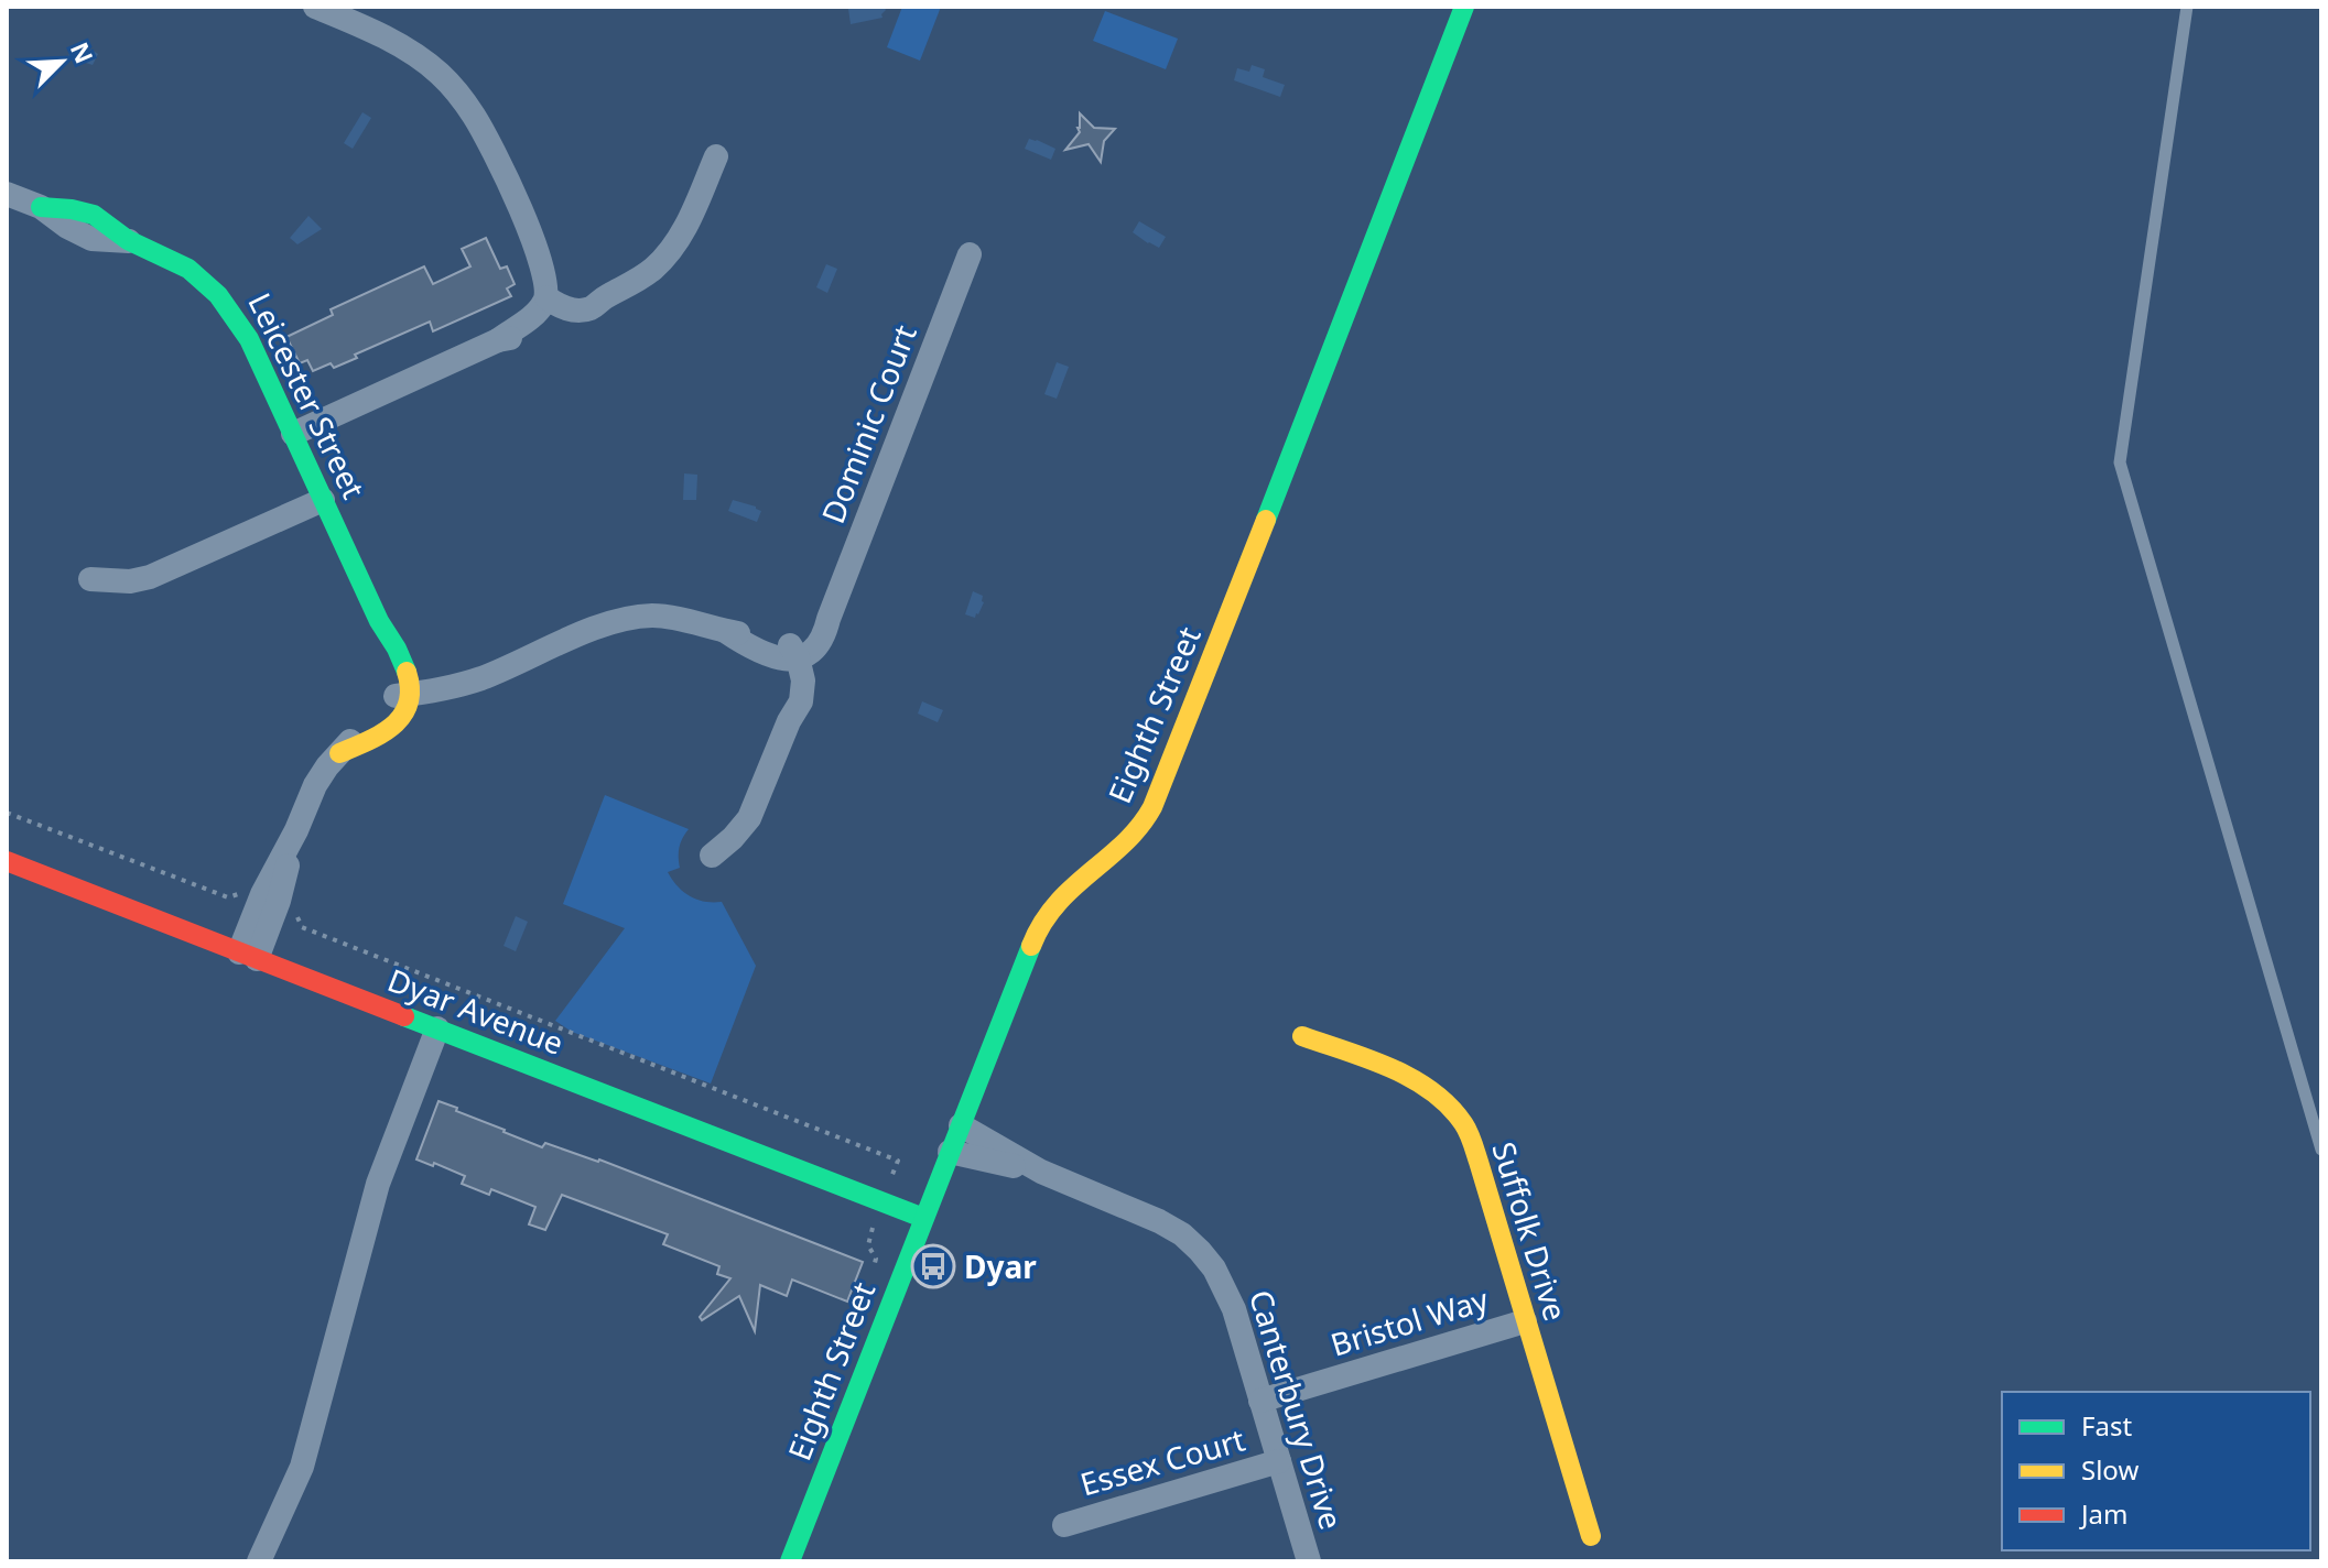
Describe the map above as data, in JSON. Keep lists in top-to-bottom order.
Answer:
{
  "streets": {
    "street": [
      "Leicester Street",
      "Dominic Court",
      "Eighth Street",
      "Dyar Avenue",
      "Suffolk Drive",
      "Bristol Way",
      "Canterbury Drive",
      "Essex Court"
    ]
  },
  "crossings": [
    ["Eighth Street", "Dyar Avenue"],
    ["Eighth Street", "Canterbury Drive"],
    ["Suffolk Drive", "Bristol Way"],
    ["Bristol Way", "Canterbury Drive"],
    ["Canterbury Drive", "Essex Court"]
  ],
  "places": {
    "bus stop": ["Dyar"]
  },
  "legend": ["Fast", "Slow", "Jam"],
  "north": "top right"
}
